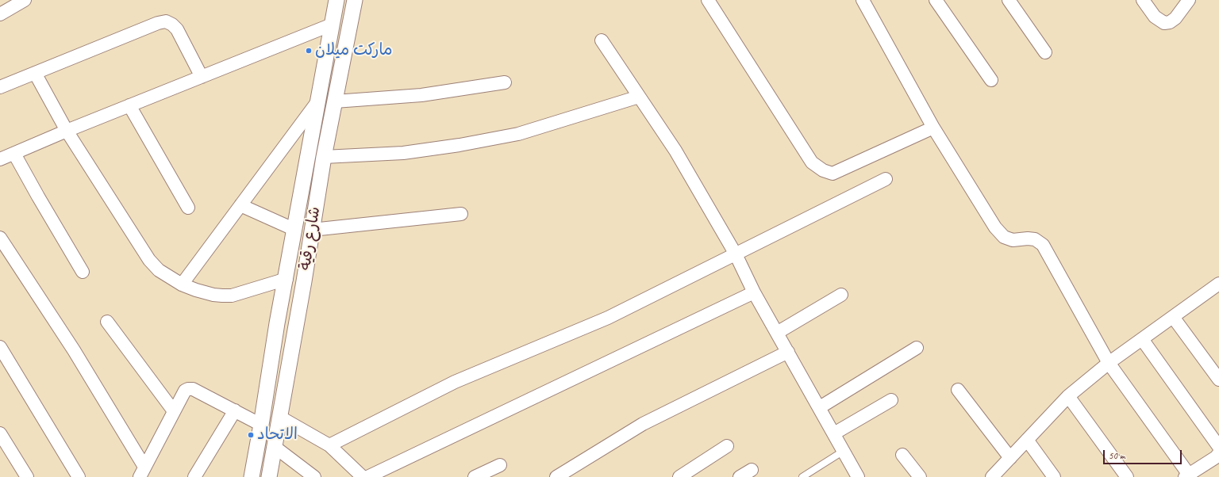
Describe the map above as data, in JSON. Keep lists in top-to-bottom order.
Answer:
{
  "streets": {
    "street": ["شارع رقية"]
  },
  "places": ["ماركت ميلان", "الاتحاد"],
  "scale_bar": "50 m"
}
